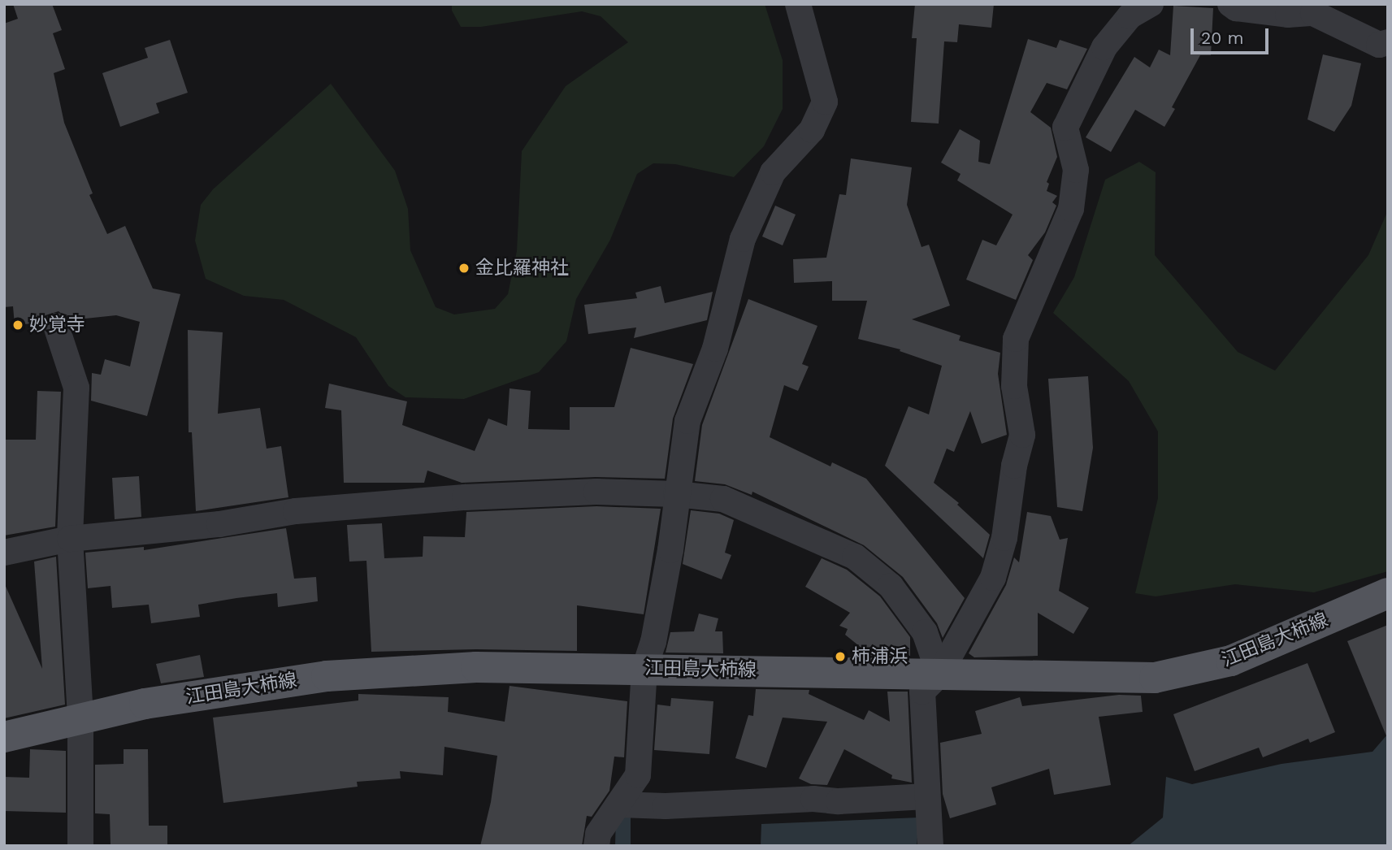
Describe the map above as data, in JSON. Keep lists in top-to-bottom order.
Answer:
{
  "streets": {
    "main road": ["江田島大柿線"]
  },
  "places": ["金比羅神社", "妙覚寺", "柿浦浜"],
  "scale_bar": "20 m"
}
